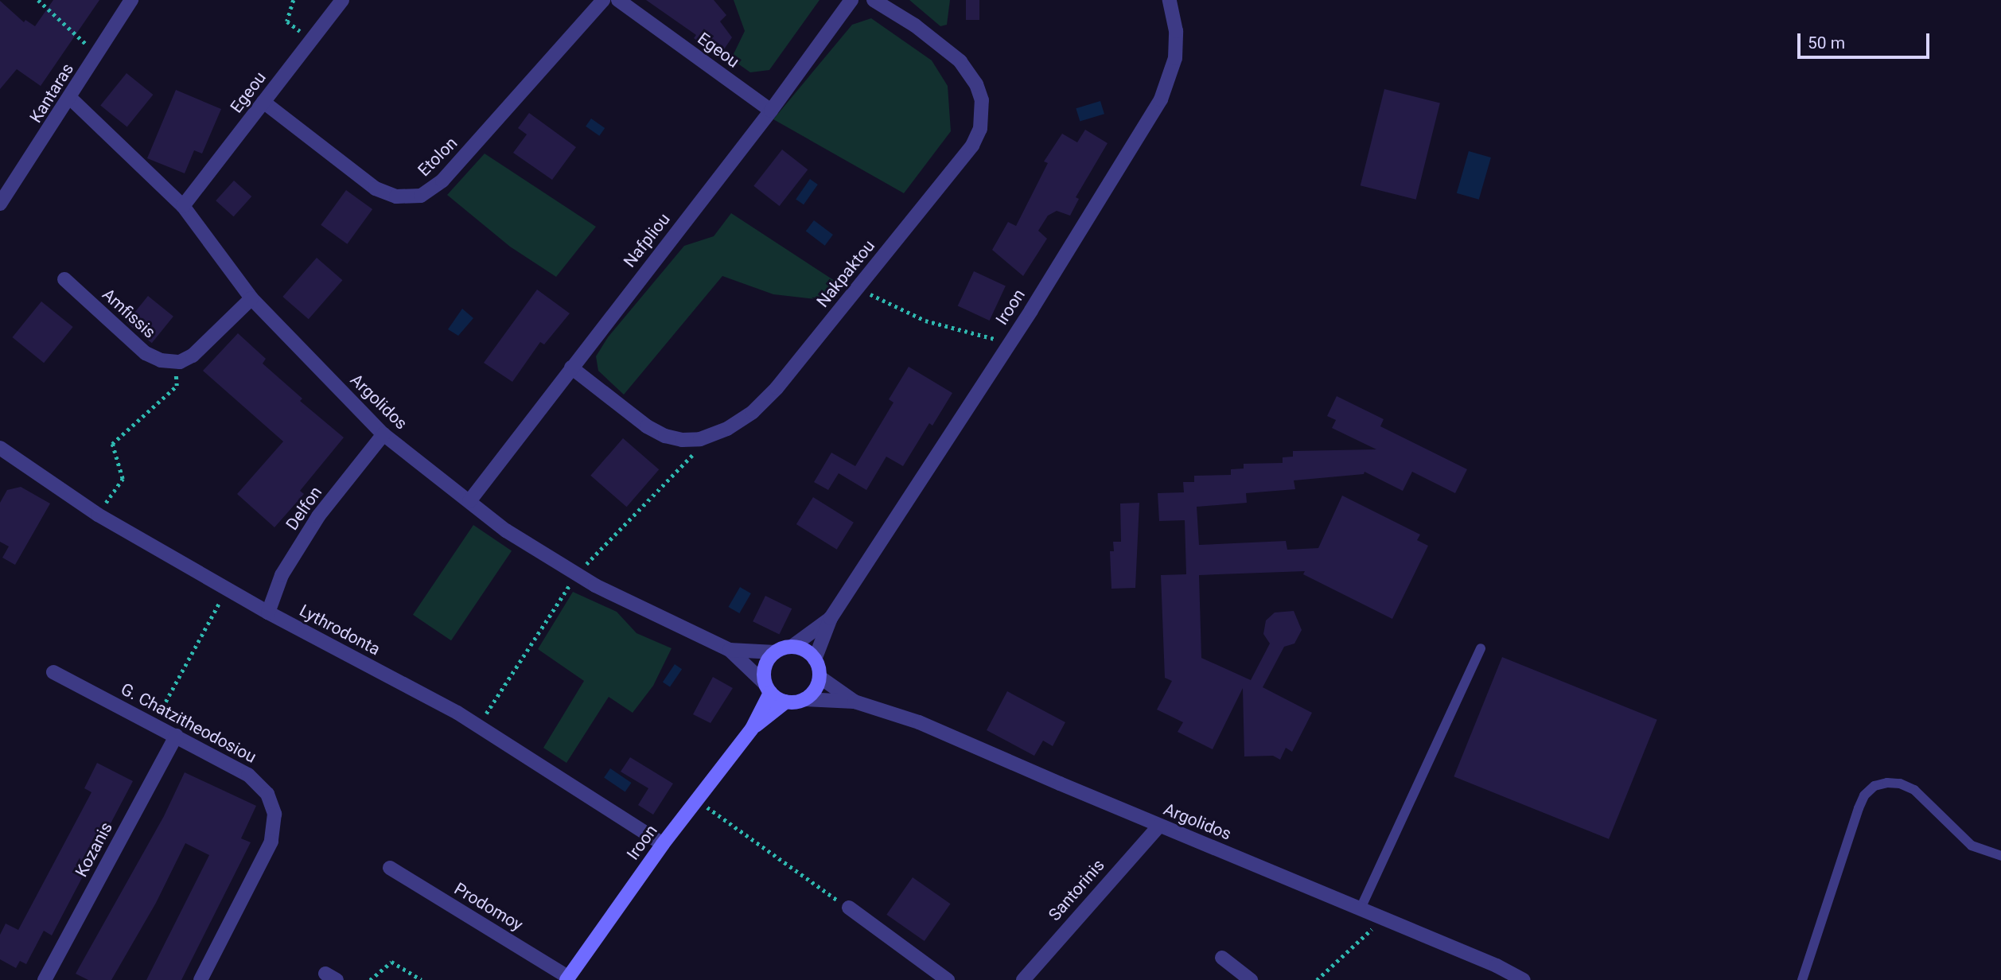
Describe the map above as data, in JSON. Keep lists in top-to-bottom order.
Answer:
{
  "streets": {
    "street": [
      "Egeou",
      "Kantaras",
      "Etolon",
      "Nafpliou",
      "Nakpaktou",
      "Iroon",
      "Amfissis",
      "Argolidos",
      "Delfon",
      "Lythrodonta",
      "G. Chatzitheodosiou",
      "Kozanis",
      "Santorinis",
      "Prodomoy"
    ]
  },
  "crossings": [
    ["Egeou", "Etolon"],
    ["Egeou", "Nafpliou"],
    ["Egeou", "Argolidos"],
    ["Kantaras", "Argolidos"],
    ["Nafpliou", "Nakpaktou"],
    ["Nafpliou", "Argolidos"],
    ["Iroon", "Argolidos"],
    ["Iroon", "Lythrodonta"],
    ["Iroon", "Prodomoy"],
    ["Argolidos", "Delfon"],
    ["Argolidos", "Santorinis"],
    ["Delfon", "Lythrodonta"],
    ["G. Chatzitheodosiou", "Kozanis"]
  ],
  "scale_bar": "50 m"
}
